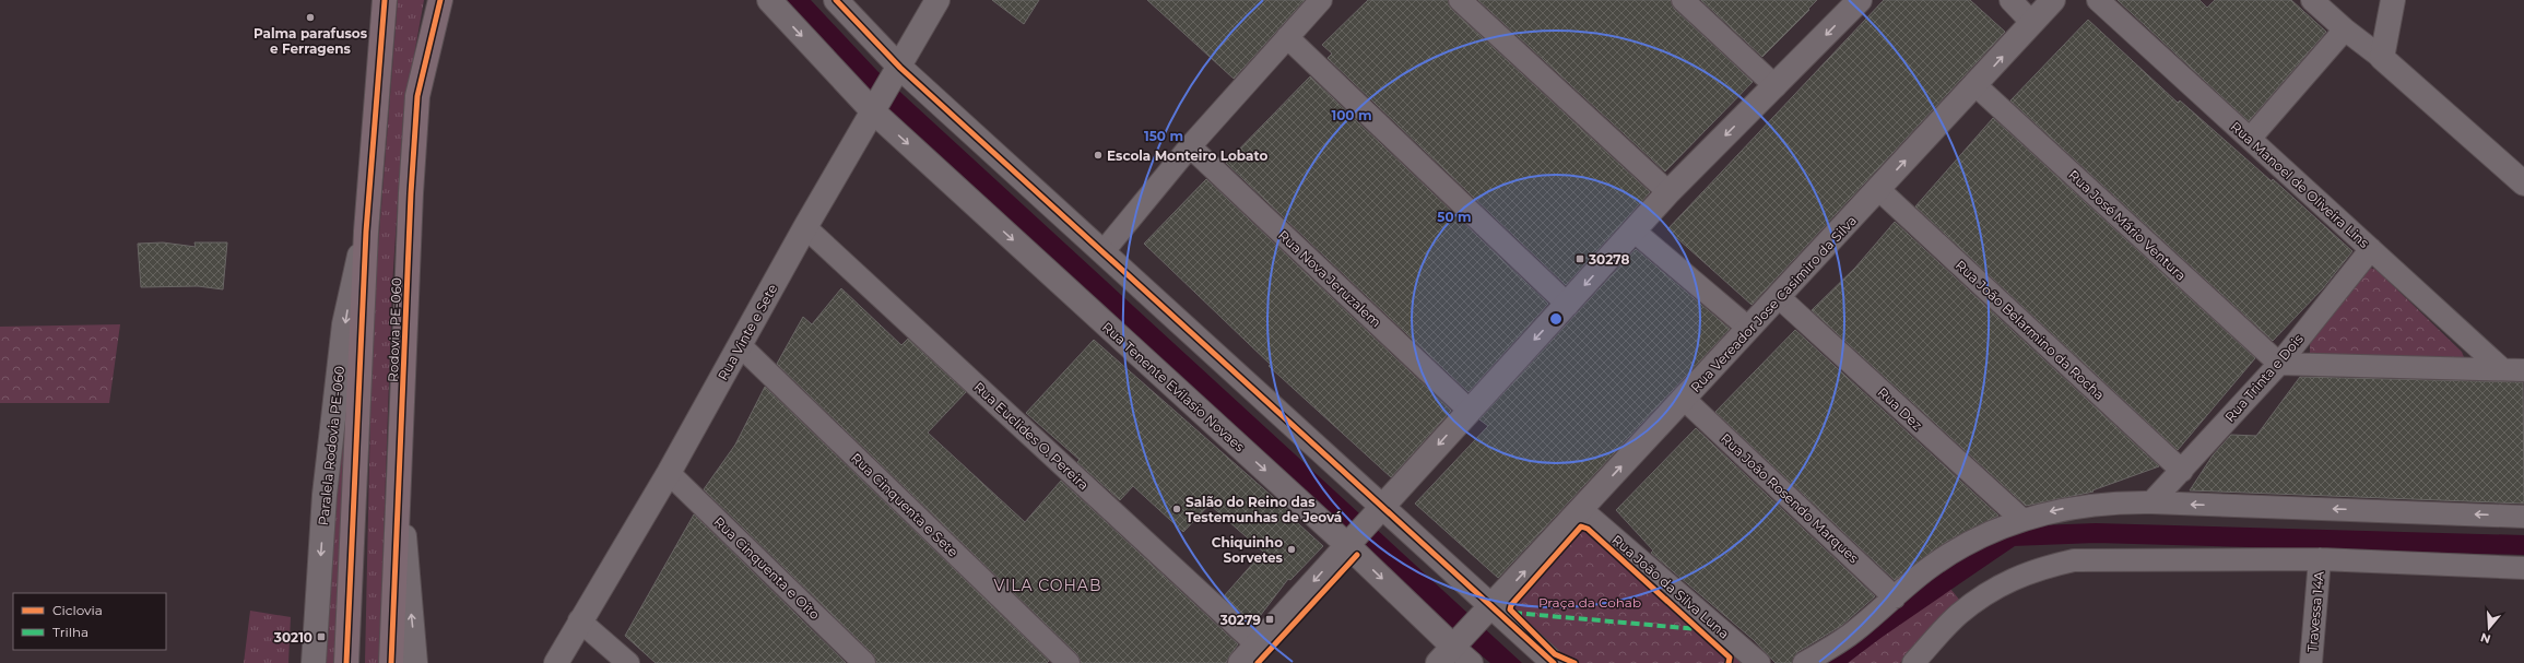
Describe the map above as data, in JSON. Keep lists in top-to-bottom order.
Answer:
{
  "streets": {
    "highway": ["Rodovia PE-060"],
    "street": [
      "Rua Manoel de Oliveira Lins",
      "Rua José Mário Ventura",
      "Rua Nova Jeruzalem",
      "Rua Vereador Jose Casimiro da Silva",
      "Rua João Belarmino da Rocha",
      "Rua Vinte e Sete",
      "Rua Trinta e Dois",
      "Rua Tenente Evilasio Novaes",
      "Rua Dez",
      "Rua Euclides O. Pereira",
      "Paralela Rodovia PE-060",
      "Rua João Rosendo Marques",
      "Rua Cinquenta e Sete",
      "Rua Cinquenta e Oito",
      "Rua João da Silva Luna",
      "Travessa 14A"
    ]
  },
  "crossings": [
    ["Rua Manoel de Oliveira Lins", "Rua Trinta e Dois"],
    ["Rua José Mário Ventura", "Rua Vereador Jose Casimiro da Silva"],
    ["Rua José Mário Ventura", "Rua Trinta e Dois"],
    ["Rua Vereador Jose Casimiro da Silva", "Rua João Belarmino da Rocha"],
    ["Rua Vereador Jose Casimiro da Silva", "Rua Tenente Evilasio Novaes"],
    ["Rua Vereador Jose Casimiro da Silva", "Rua Dez"],
    ["Rua Vereador Jose Casimiro da Silva", "Rua João Rosendo Marques"],
    ["Rua Vereador Jose Casimiro da Silva", "Rua João da Silva Luna"],
    ["Rua João Belarmino da Rocha", "Rua Trinta e Dois"],
    ["Rua Vinte e Sete", "Rua Tenente Evilasio Novaes"],
    ["Rua Vinte e Sete", "Rua Euclides O. Pereira"],
    ["Rua Vinte e Sete", "Rua Cinquenta e Sete"],
    ["Rua Vinte e Sete", "Rua Cinquenta e Oito"]
  ],
  "districts": ["VILA COHAB"],
  "parks": ["Praça da Cohab"],
  "places": {
    "other": [
      "Palma parafusos e Ferragens",
      "Escola Monteiro Lobato",
      "Salão do Reino das Testemunhas de Jeová",
      "Chiquinho Sorvetes"
    ],
    "transit": ["30278", "30279", "30210"]
  },
  "legend": ["Ciclovia", "Trilha"],
  "north": "bottom",
  "rings": ["100 m", "150 m", "50 m"]
}
